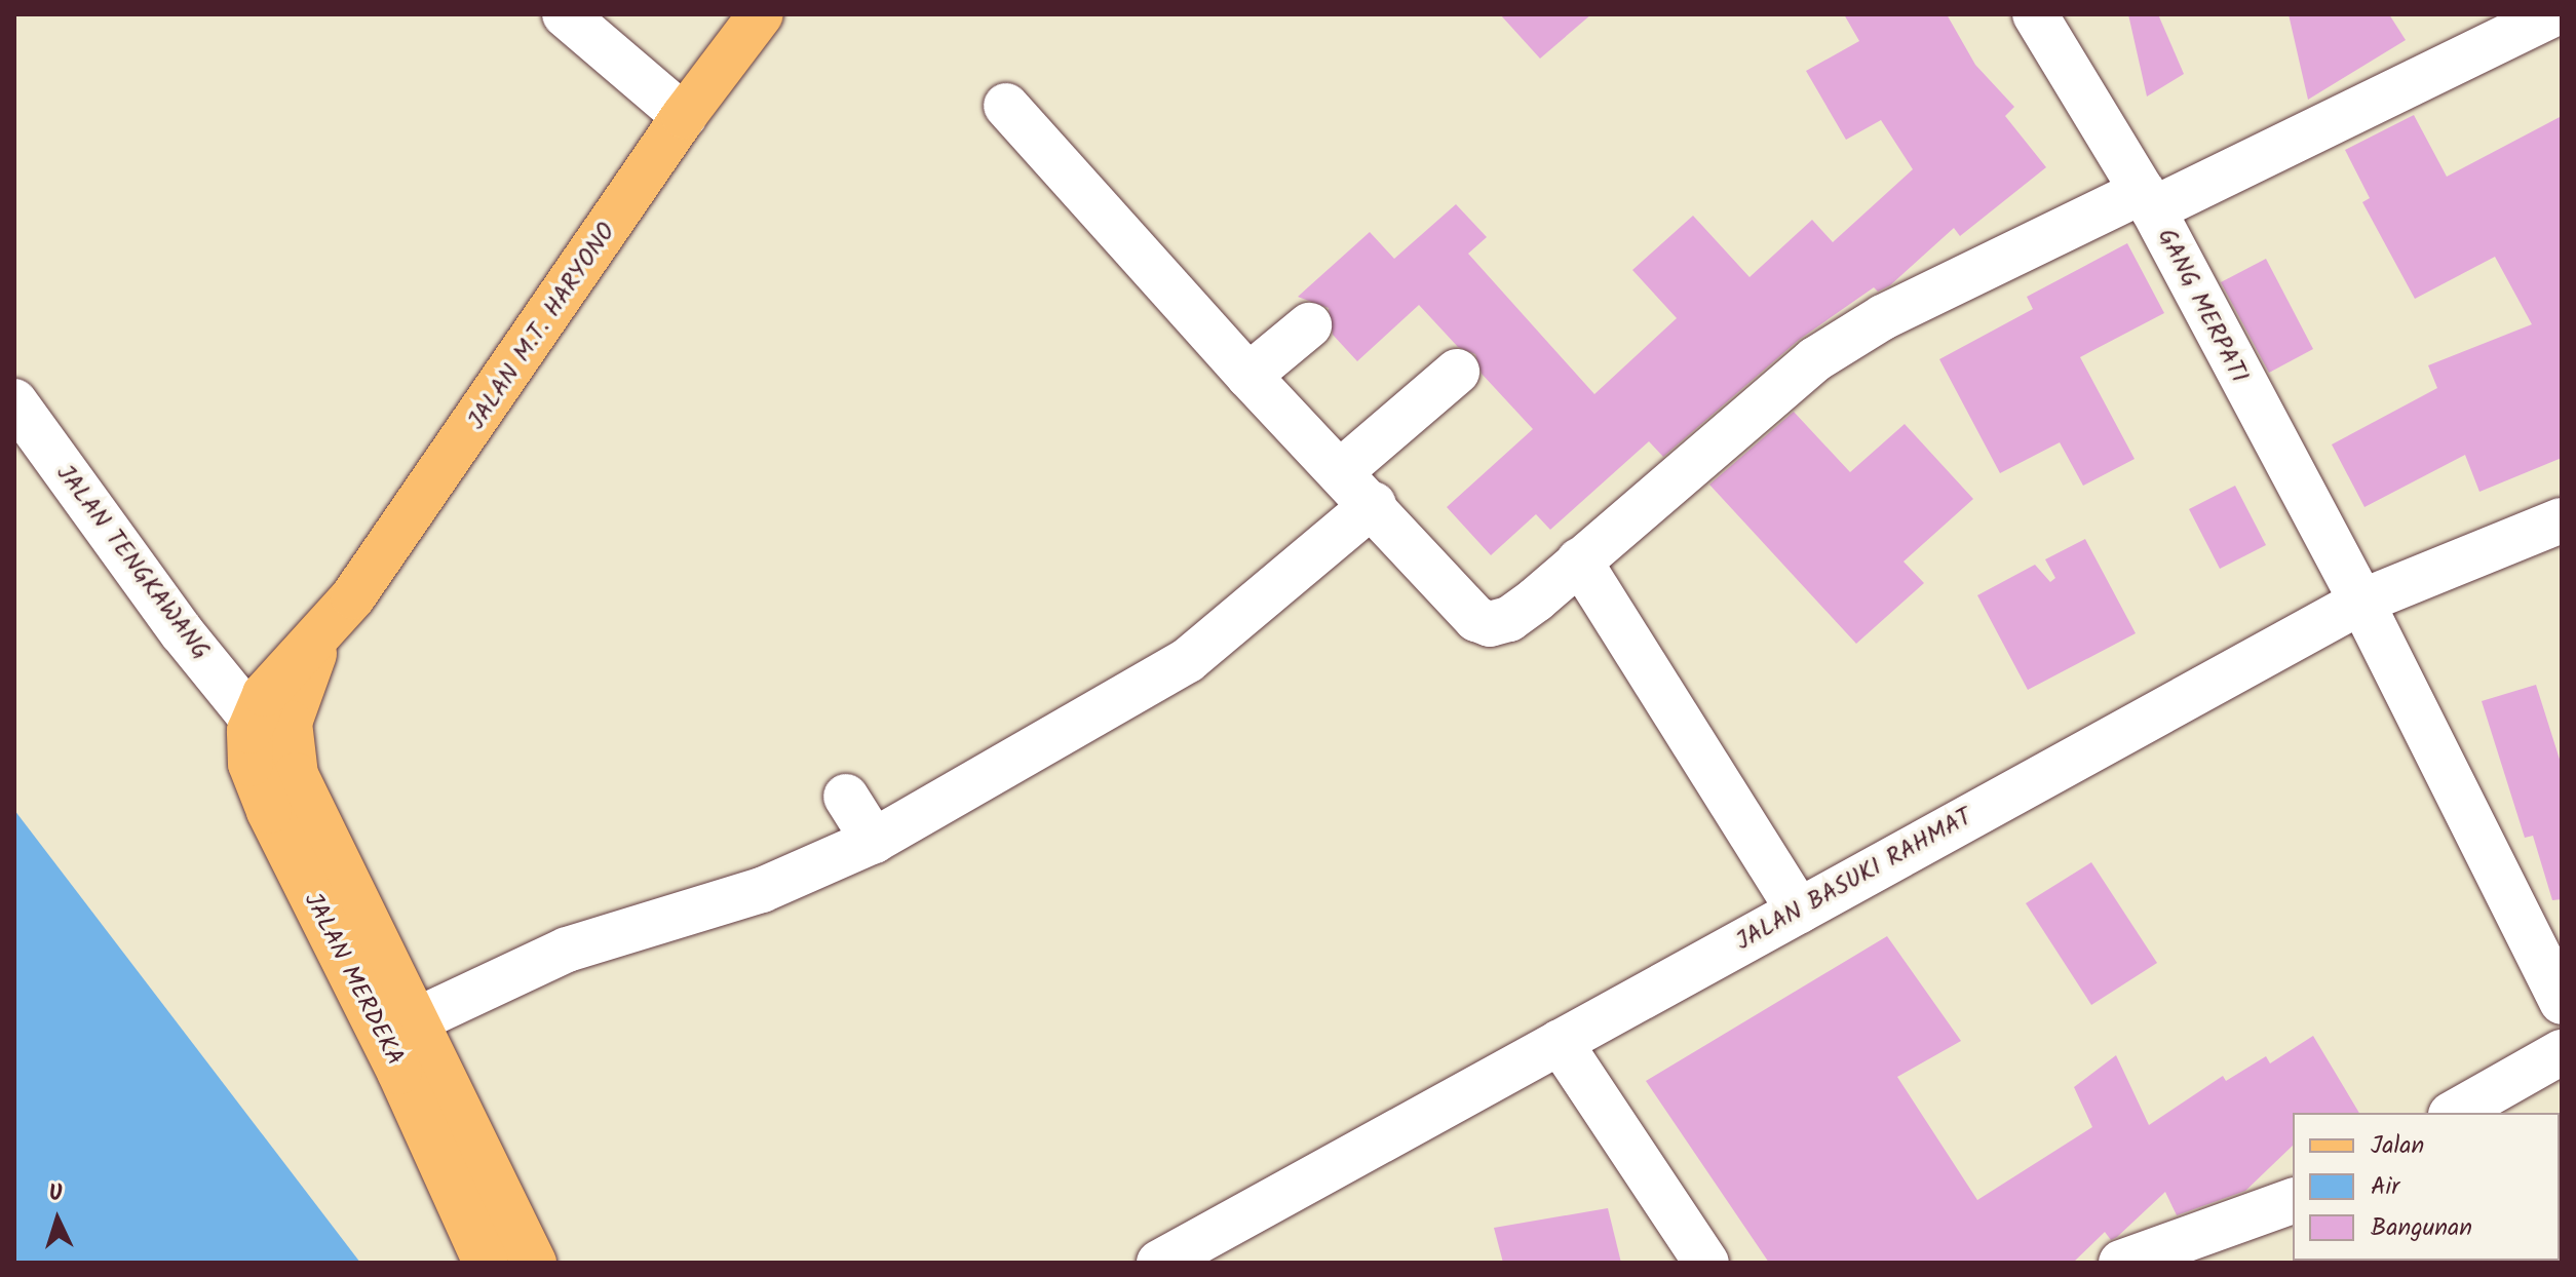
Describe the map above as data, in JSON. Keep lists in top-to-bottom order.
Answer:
{
  "streets": {
    "main road": ["JALAN M.T. HARYONO", "JALAN MERDEKA"],
    "street": ["GANG MERPATI", "JALAN TENGKAWANG", "JALAN BASUKI RAHMAT"]
  },
  "crossings": [
    ["GANG MERPATI", "JALAN BASUKI RAHMAT"],
    ["JALAN M.T. HARYONO", "JALAN TENGKAWANG"],
    ["JALAN M.T. HARYONO", "JALAN MERDEKA"],
    ["JALAN TENGKAWANG", "JALAN MERDEKA"]
  ],
  "legend": ["Jalan", "Air", "Bangunan"],
  "north": "top"
}
